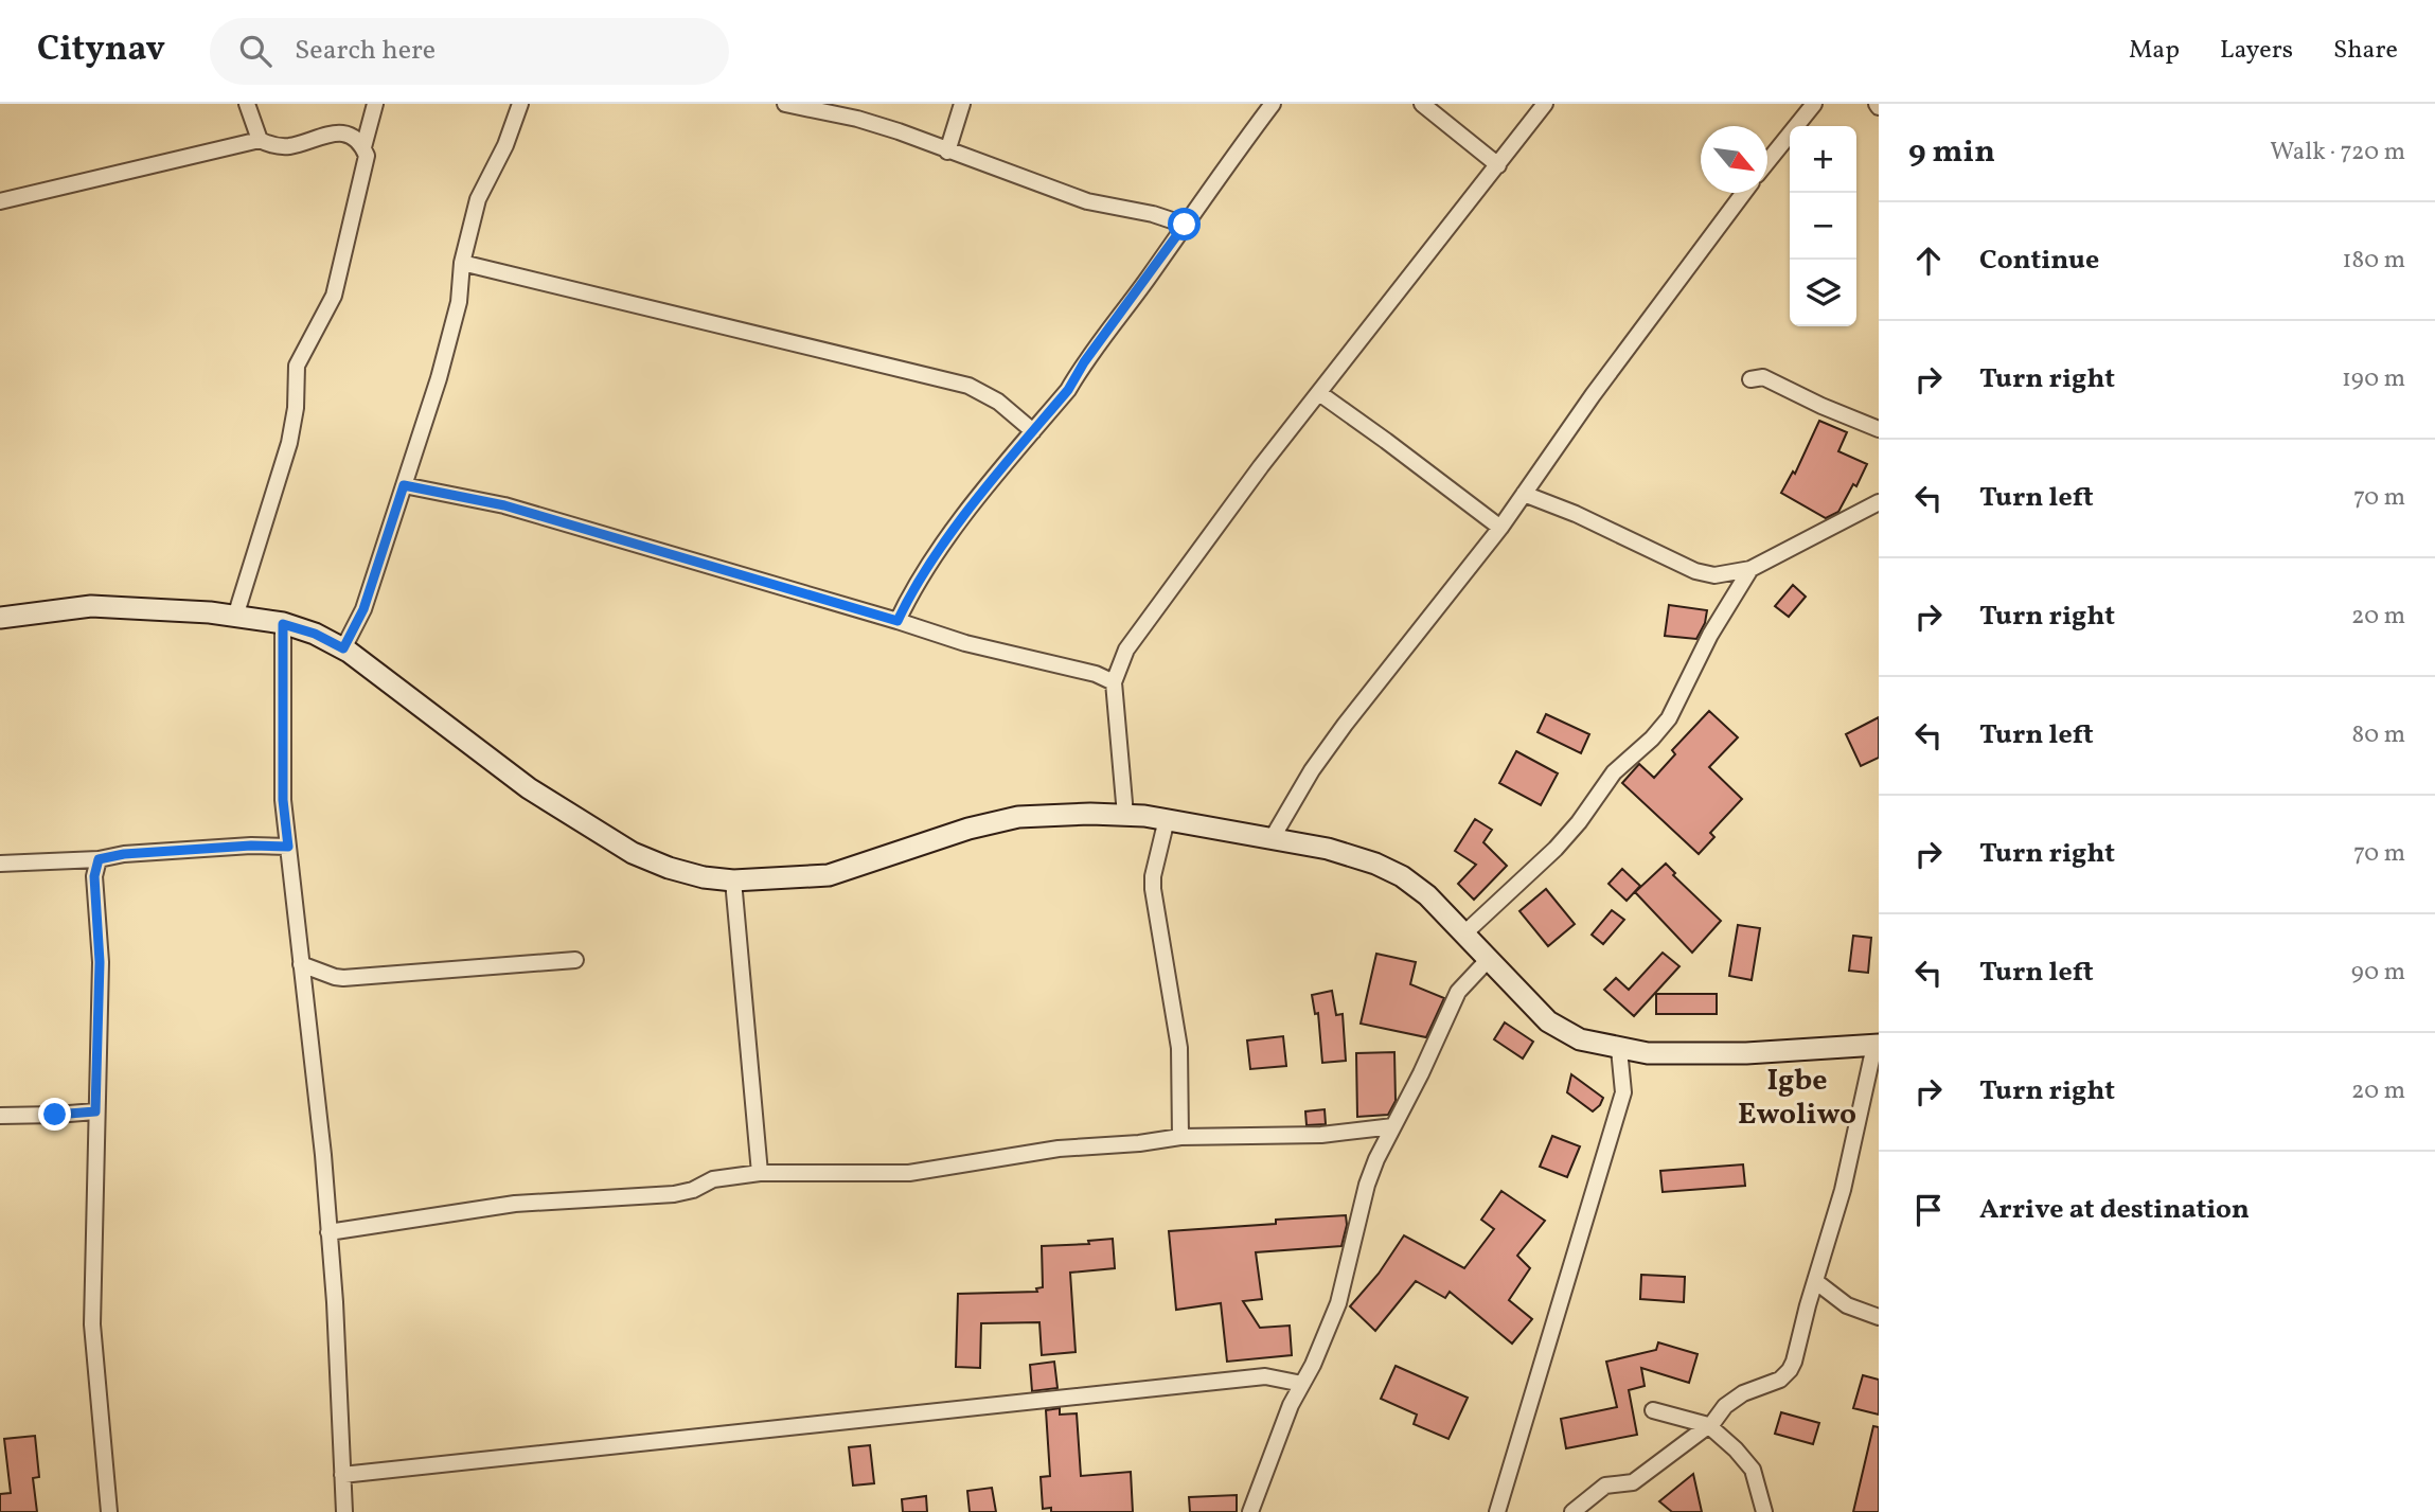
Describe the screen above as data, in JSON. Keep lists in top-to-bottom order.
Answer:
{
  "districts": ["Igbe Ewoliwo"],
  "north": "bottom right",
  "page": {
    "header": "Citynav",
    "search": "Search here",
    "nav": ["Map", "Layers", "Share"],
    "heading": ["9 min", "Walk · 720 m"],
    "map_buttons": ["+", "−"],
    "list": [
      ["Continue", "180 m"],
      ["Turn right", "190 m"],
      ["Turn left", "70 m"],
      ["Turn right", "20 m"],
      ["Turn left", "80 m"],
      ["Turn right", "70 m"],
      ["Turn left", "90 m"],
      ["Turn right", "20 m"],
      "Arrive at destination"
    ]
  }
}
